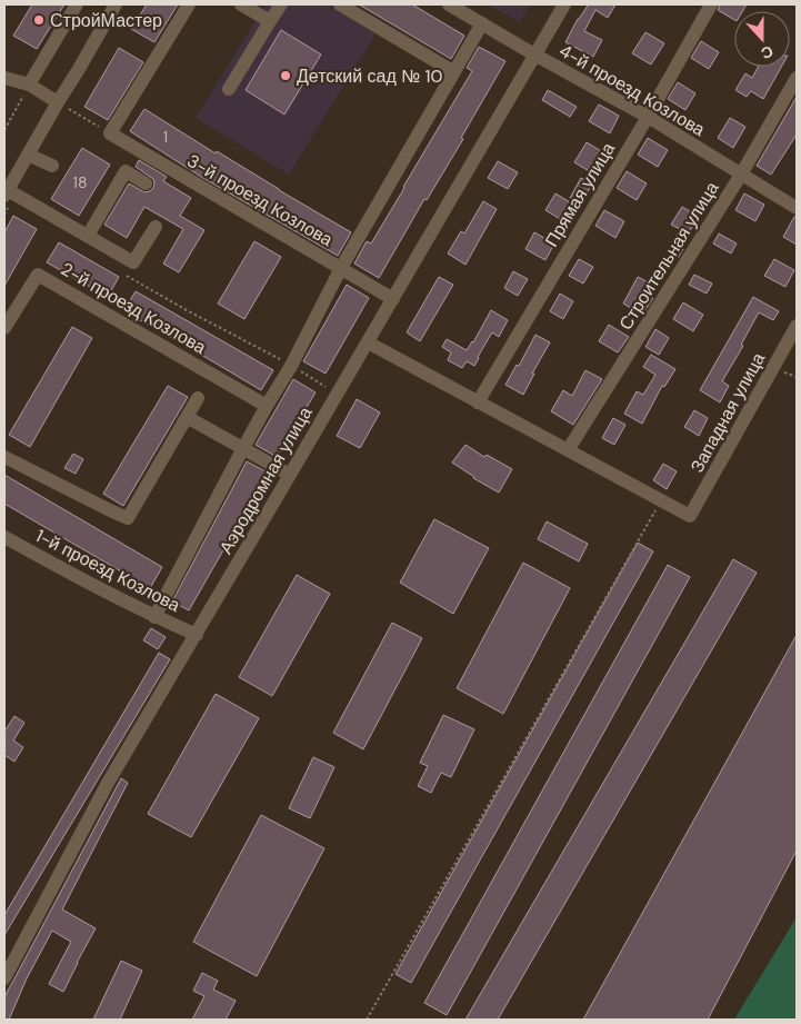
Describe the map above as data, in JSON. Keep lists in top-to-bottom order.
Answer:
{
  "streets": {
    "street": [
      "4-й проезд Козлова",
      "Прямая улица",
      "3-й проезд Козлова",
      "Строительная улица",
      "2-й проезд Козлова",
      "Западная улица",
      "Аэродромная улица",
      "1-й проезд Козлова"
    ]
  },
  "crossings": [
    ["4-й проезд Козлова", "Прямая улица"],
    ["4-й проезд Козлова", "Строительная улица"],
    ["4-й проезд Козлова", "Аэродромная улица"],
    ["3-й проезд Козлова", "Аэродромная улица"],
    ["Аэродромная улица", "1-й проезд Козлова"]
  ],
  "places": ["СтройМастер", "Детский сад № 10"],
  "house_numbers": ["1", "18"],
  "north": "bottom"
}
